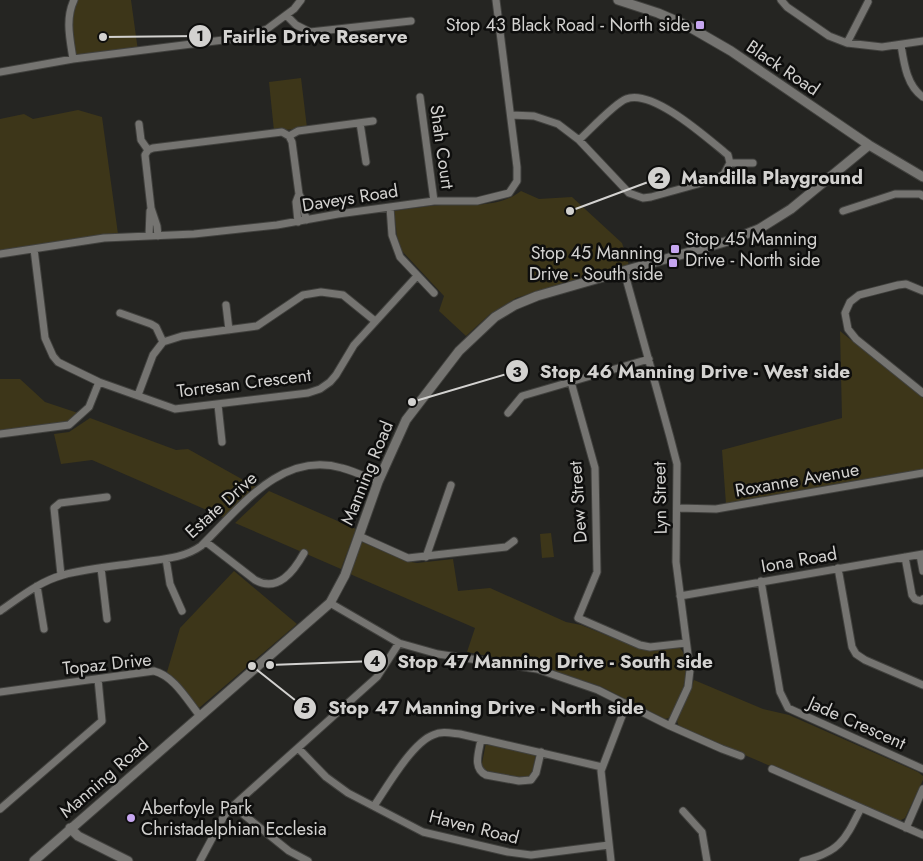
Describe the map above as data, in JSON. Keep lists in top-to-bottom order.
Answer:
{
  "streets": {
    "street": [
      "Black Road",
      "Shah Court",
      "Daveys Road",
      "Torresan Crescent",
      "Manning Road",
      "Roxanne Avenue",
      "Lyn Street",
      "Dew Street",
      "Estate Drive",
      "Iona Road",
      "Topaz Drive",
      "Jade Crescent",
      "Haven Road"
    ]
  },
  "crossings": [
    ["Black Road", "Manning Road"],
    ["Shah Court", "Daveys Road"],
    ["Daveys Road", "Torresan Crescent"],
    ["Manning Road", "Lyn Street"],
    ["Manning Road", "Estate Drive"],
    ["Manning Road", "Topaz Drive"],
    ["Roxanne Avenue", "Lyn Street"],
    ["Lyn Street", "Dew Street"],
    ["Lyn Street", "Iona Road"],
    ["Iona Road", "Jade Crescent"]
  ],
  "places": {
    "transit": ["Stop 43 Black Road - North side", "Stop 45 Manning Drive - North side", "Stop 45 Manning Drive - South side"],
    "other": [
      "Fairlie Drive Reserve",
      "Mandilla Playground",
      "Stop 46 Manning Drive - West side",
      "Stop 47 Manning Drive - South side",
      "Stop 47 Manning Drive - North side",
      "Aberfoyle Park Christadelphian Ecclesia"
    ]
  }
}
